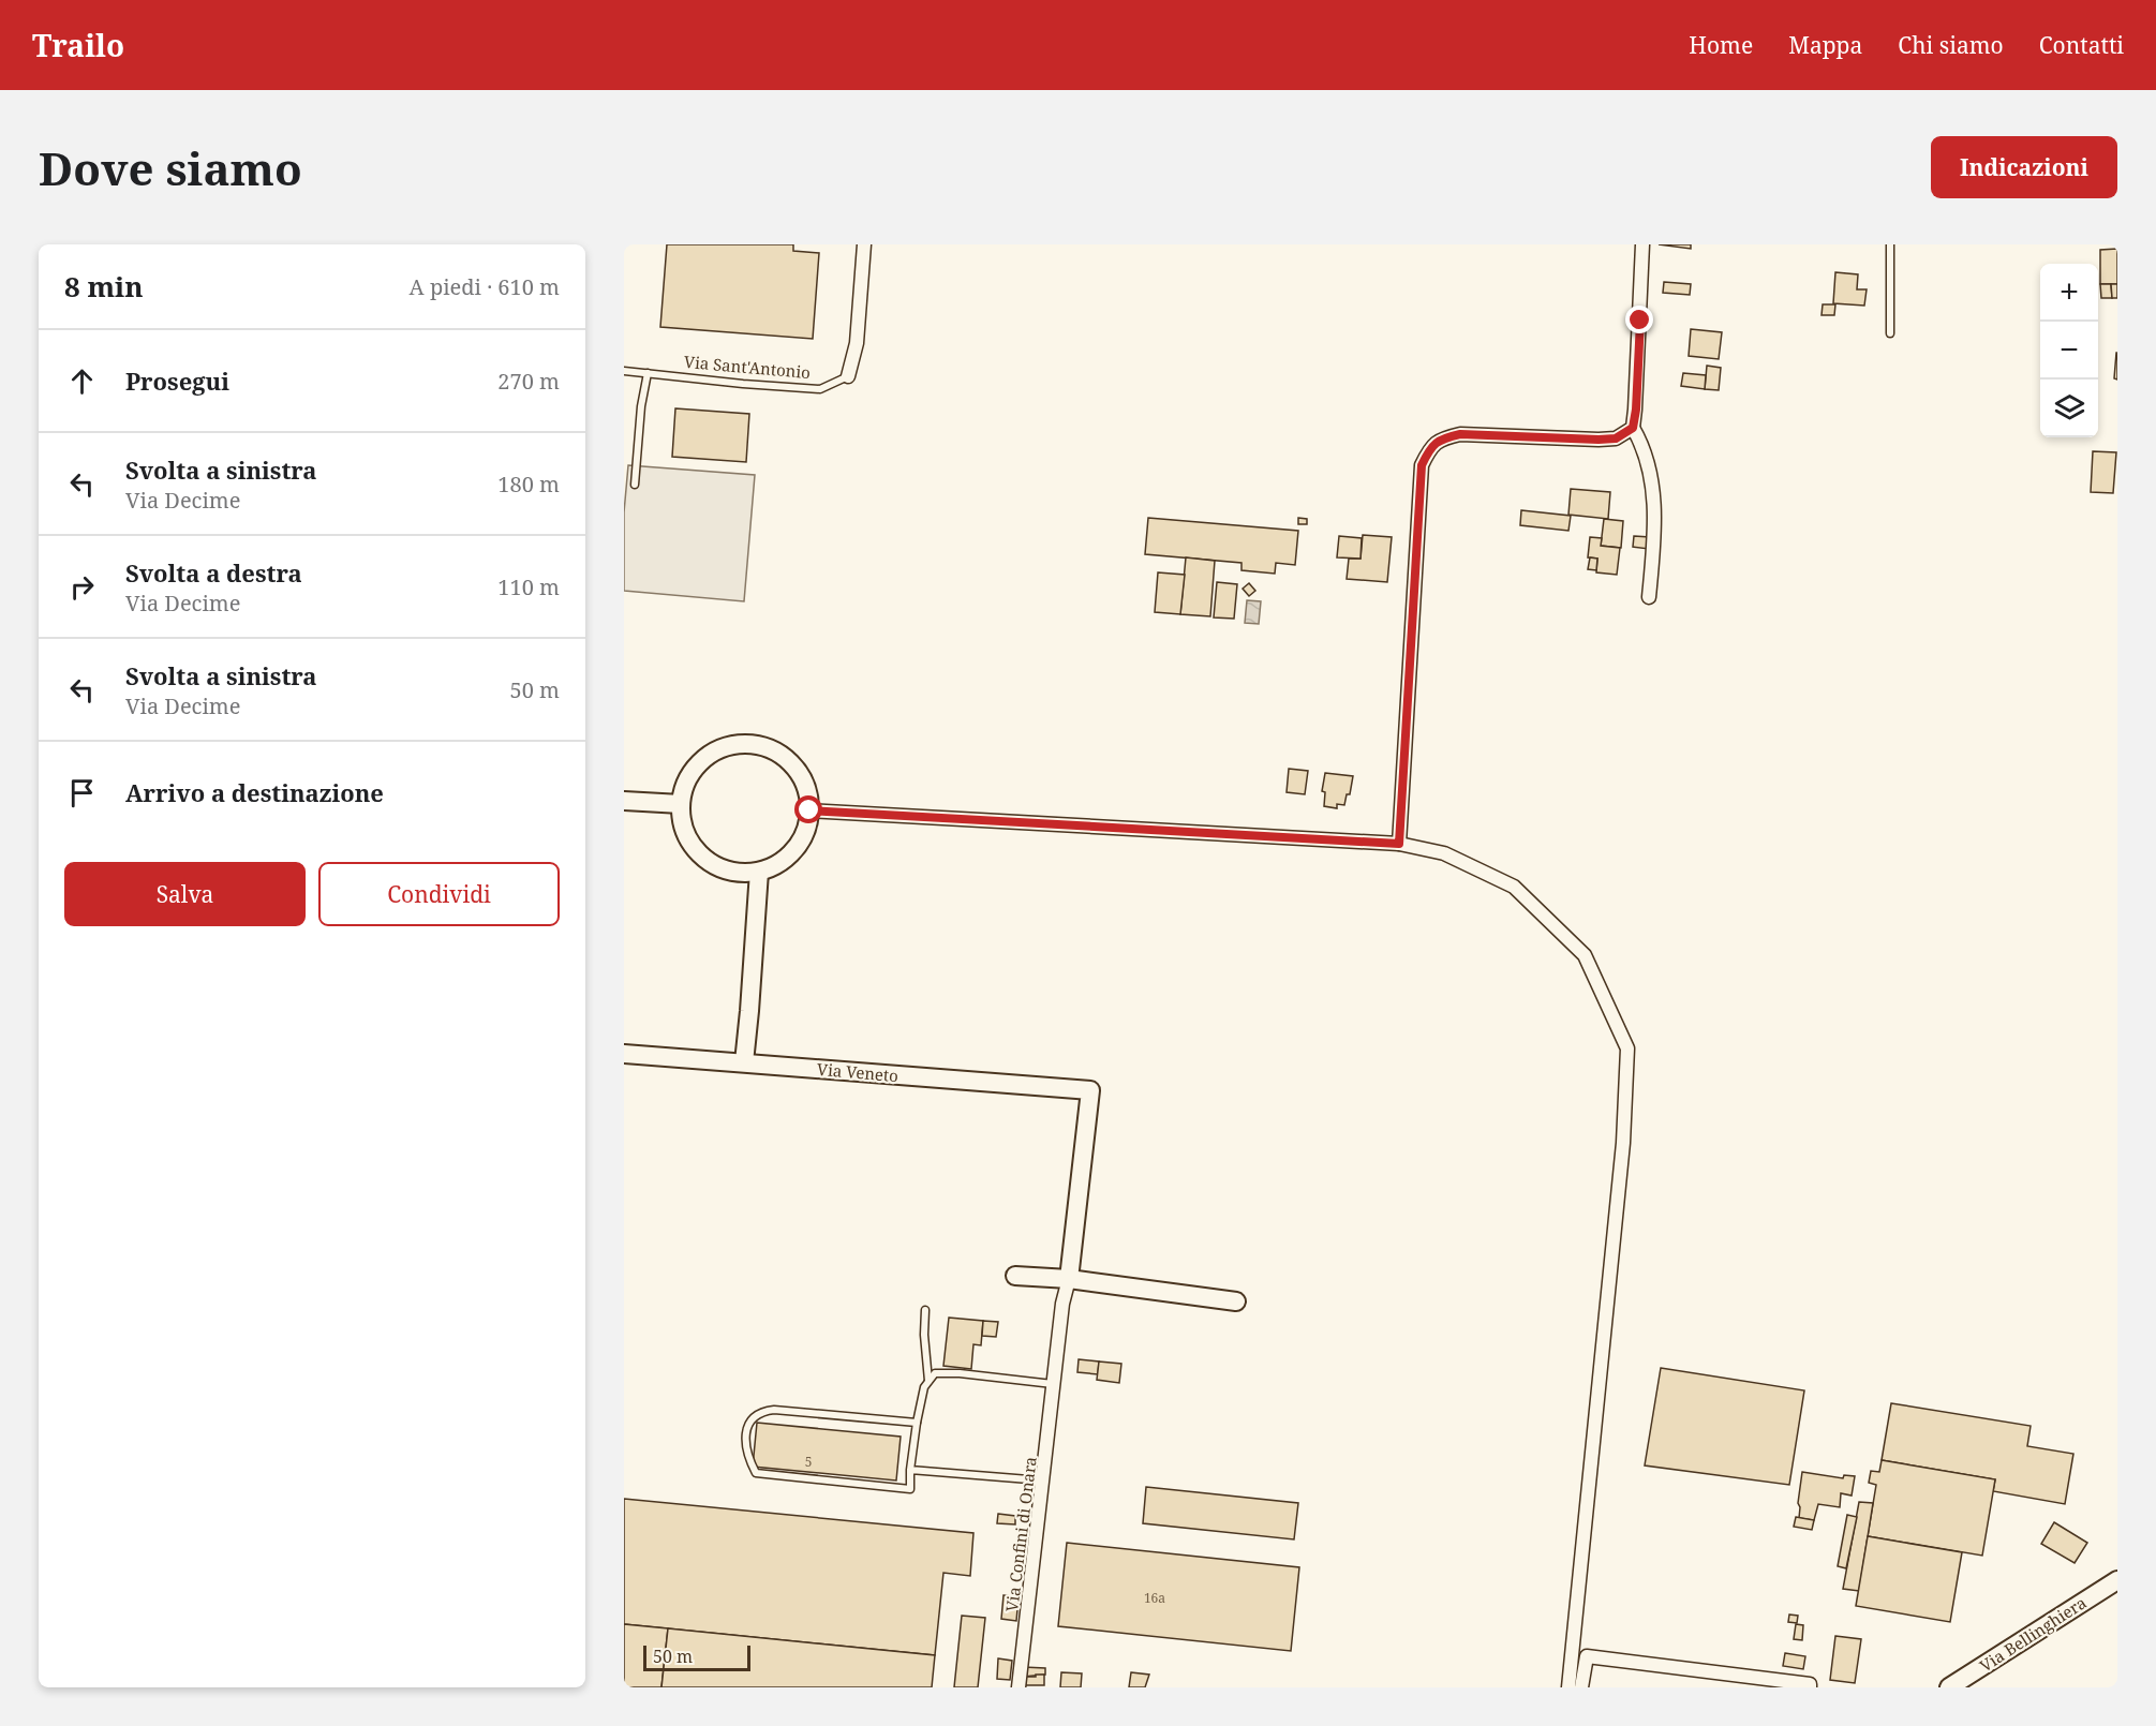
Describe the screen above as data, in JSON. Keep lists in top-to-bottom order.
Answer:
{
  "streets": {
    "street": [
      "Via Sant'Antonio",
      "Via Veneto",
      "Via Confini di Onara",
      "Via Bellinghiera"
    ]
  },
  "crossings": [
    ["Via Veneto", "Via Confini di Onara"]
  ],
  "house_numbers": ["5", "16a"],
  "scale_bar": "50 m",
  "page": {
    "header": "Trailo",
    "nav": [
      "Home",
      "Mappa",
      "Chi siamo",
      "Contatti"
    ],
    "buttons": [
      "Indicazioni",
      ["Salva", "Condividi"]
    ],
    "title": "Dove siamo",
    "heading": ["8 min", "A piedi · 610 m"],
    "map_buttons": ["+", "−"],
    "list": [
      ["Prosegui", "270 m"],
      ["Svolta a sinistra", "Via Decime", "180 m"],
      ["Svolta a destra", "Via Decime", "110 m"],
      ["Svolta a sinistra", "Via Decime", "50 m"],
      "Arrivo a destinazione"
    ],
    "scale": "50 m"
  }
}
